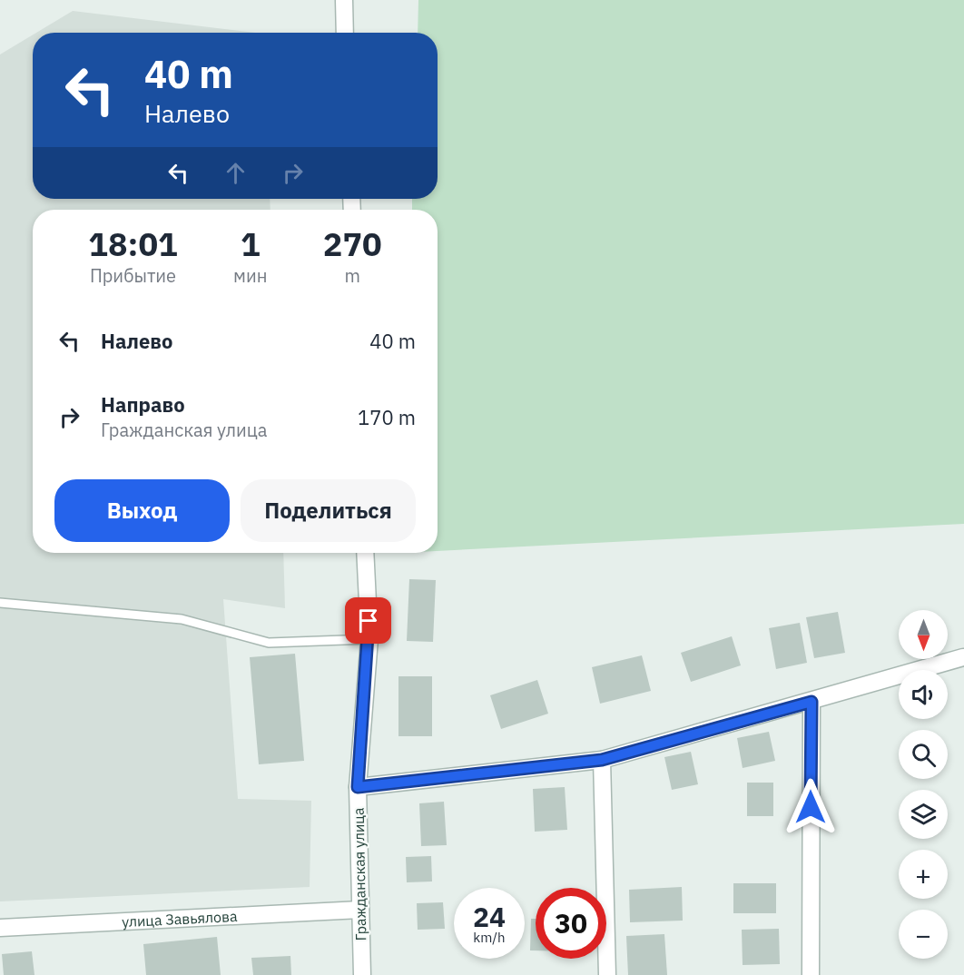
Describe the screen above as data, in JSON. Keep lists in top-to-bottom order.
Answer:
{
  "streets": {
    "street": ["Гражданская улица", "улица Завьялова"]
  },
  "crossings": [
    ["Гражданская улица", "улица Завьялова"]
  ],
  "north": "bottom",
  "page": {
    "turn": ["40 m", "Налево"],
    "eta": [
      "18:01",
      "Прибытие",
      "1",
      "мин",
      "270",
      "m"
    ],
    "list": [
      {
        "name": "Налево",
        "value": "40 m"
      },
      {
        "name": "Направо",
        "note": "Гражданская улица",
        "value": "170 m"
      }
    ],
    "buttons": ["Выход", "Поделиться"],
    "map_buttons": ["+", "−"],
    "speed": "24 km/h",
    "limit": "30"
  }
}
